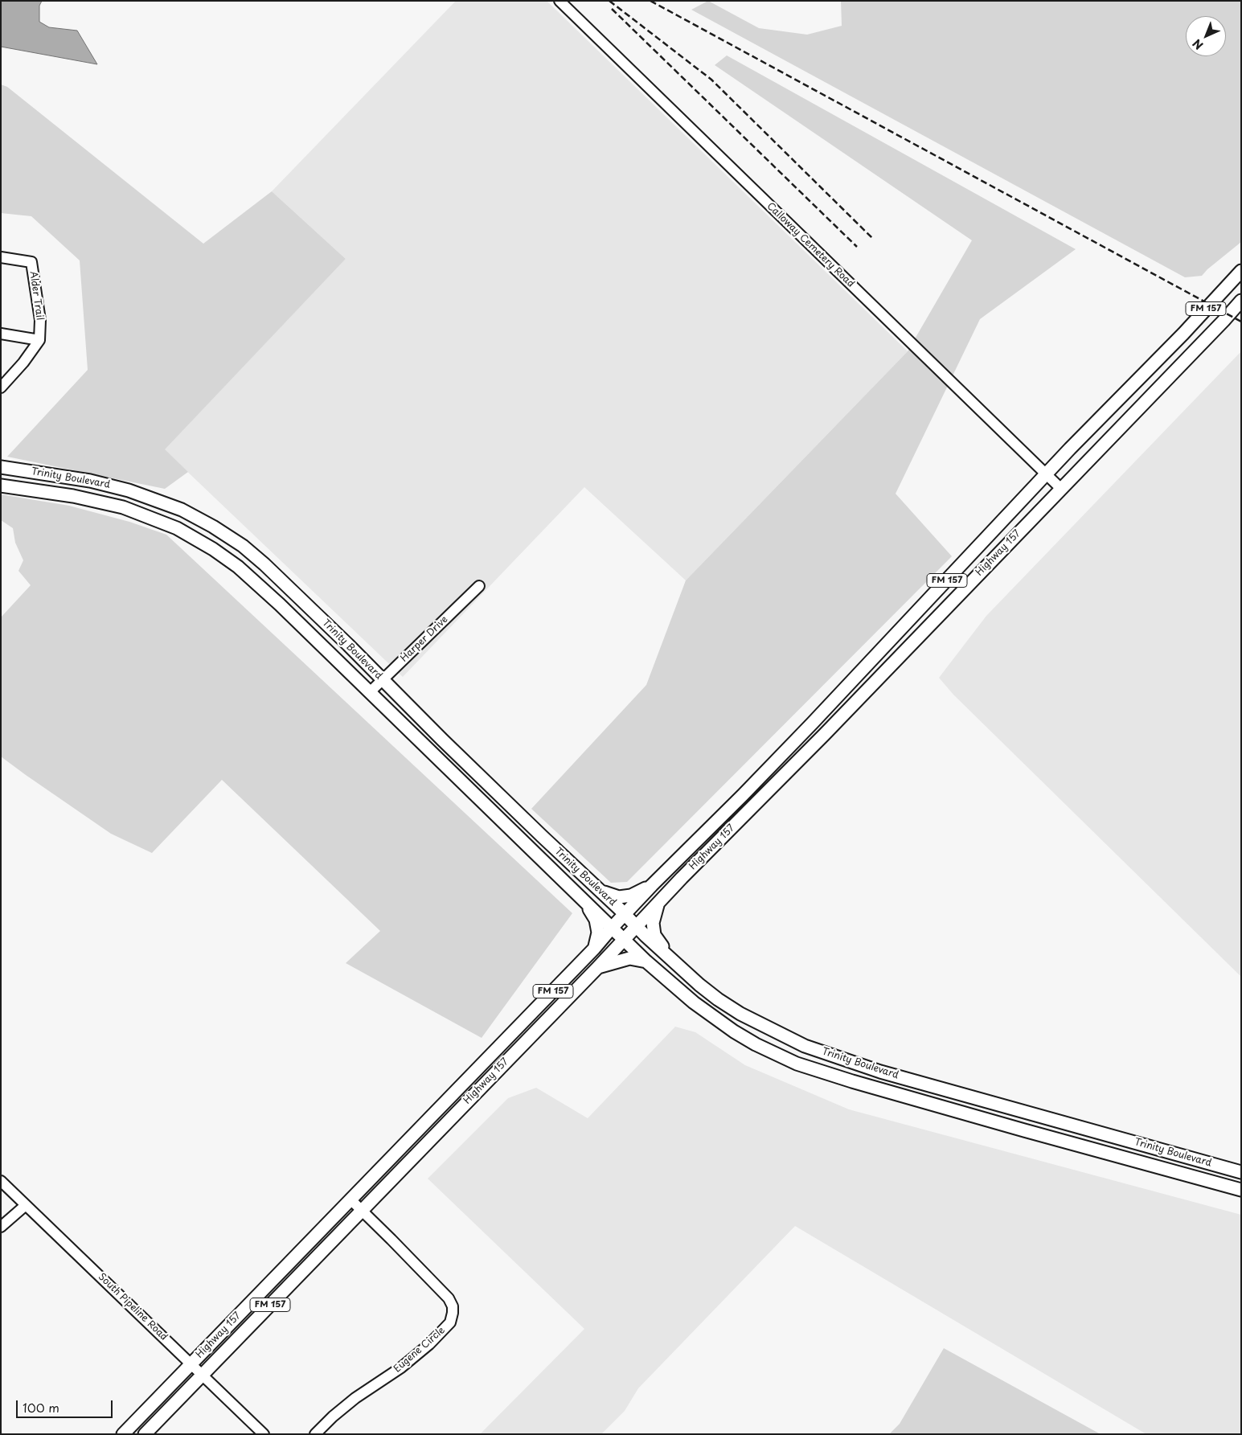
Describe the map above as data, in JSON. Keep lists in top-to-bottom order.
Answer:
{
  "streets": {
    "main road": ["FM 157", "Trinity Boulevard", "Highway 157"],
    "street": [
      "Calloway Cemetery Road",
      "Alder Trail",
      "Harper Drive",
      "South Pipeline Road",
      "Eugene Circle"
    ]
  },
  "crossings": [
    ["Calloway Cemetery Road", "Highway 157"],
    ["FM 157", "Highway 157"],
    ["FM 157", "South Pipeline Road"],
    ["Trinity Boulevard", "Highway 157"],
    ["Trinity Boulevard", "Harper Drive"],
    ["Highway 157", "South Pipeline Road"],
    ["Highway 157", "Eugene Circle"]
  ],
  "scale_bar": "100 m",
  "north": "bottom left"
}
